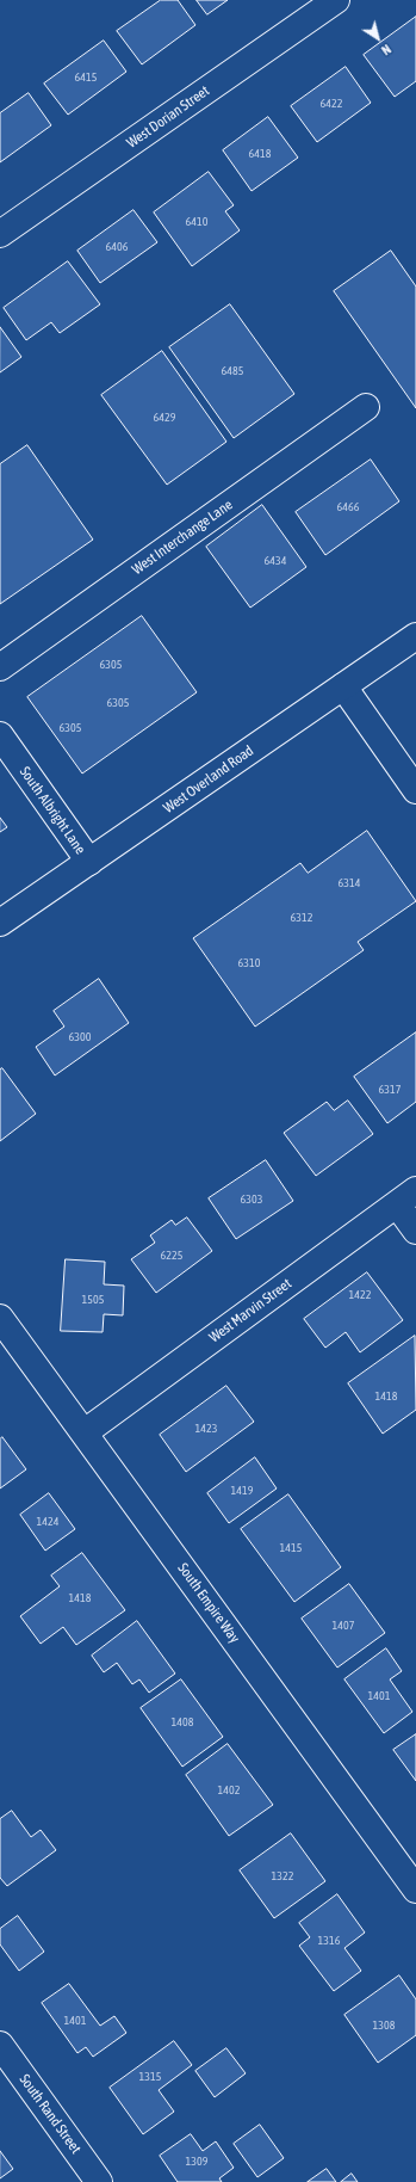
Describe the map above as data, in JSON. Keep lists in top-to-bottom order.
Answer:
{
  "streets": {
    "street": [
      "West Dorian Street",
      "West Interchange Lane",
      "West Overland Road",
      "South Albright Lane",
      "West Marvin Street",
      "South Empire Way",
      "South Rand Street"
    ]
  },
  "crossings": [
    ["West Overland Road", "South Albright Lane"],
    ["West Marvin Street", "South Empire Way"]
  ],
  "house_numbers": [
    "6415",
    "6422",
    "6418",
    "6410",
    "6406",
    "6485",
    "6429",
    "6466",
    "6434",
    "6305",
    "6305",
    "6305",
    "6314",
    "6312",
    "6310",
    "6300",
    "6317",
    "6303",
    "6225",
    "1422",
    "1505",
    "1418",
    "1423",
    "1419",
    "1424",
    "1415",
    "1418",
    "1407",
    "1401",
    "1408",
    "1402",
    "1322",
    "1316",
    "1401",
    "1308",
    "1315",
    "1309"
  ],
  "north": "bottom right"
}
